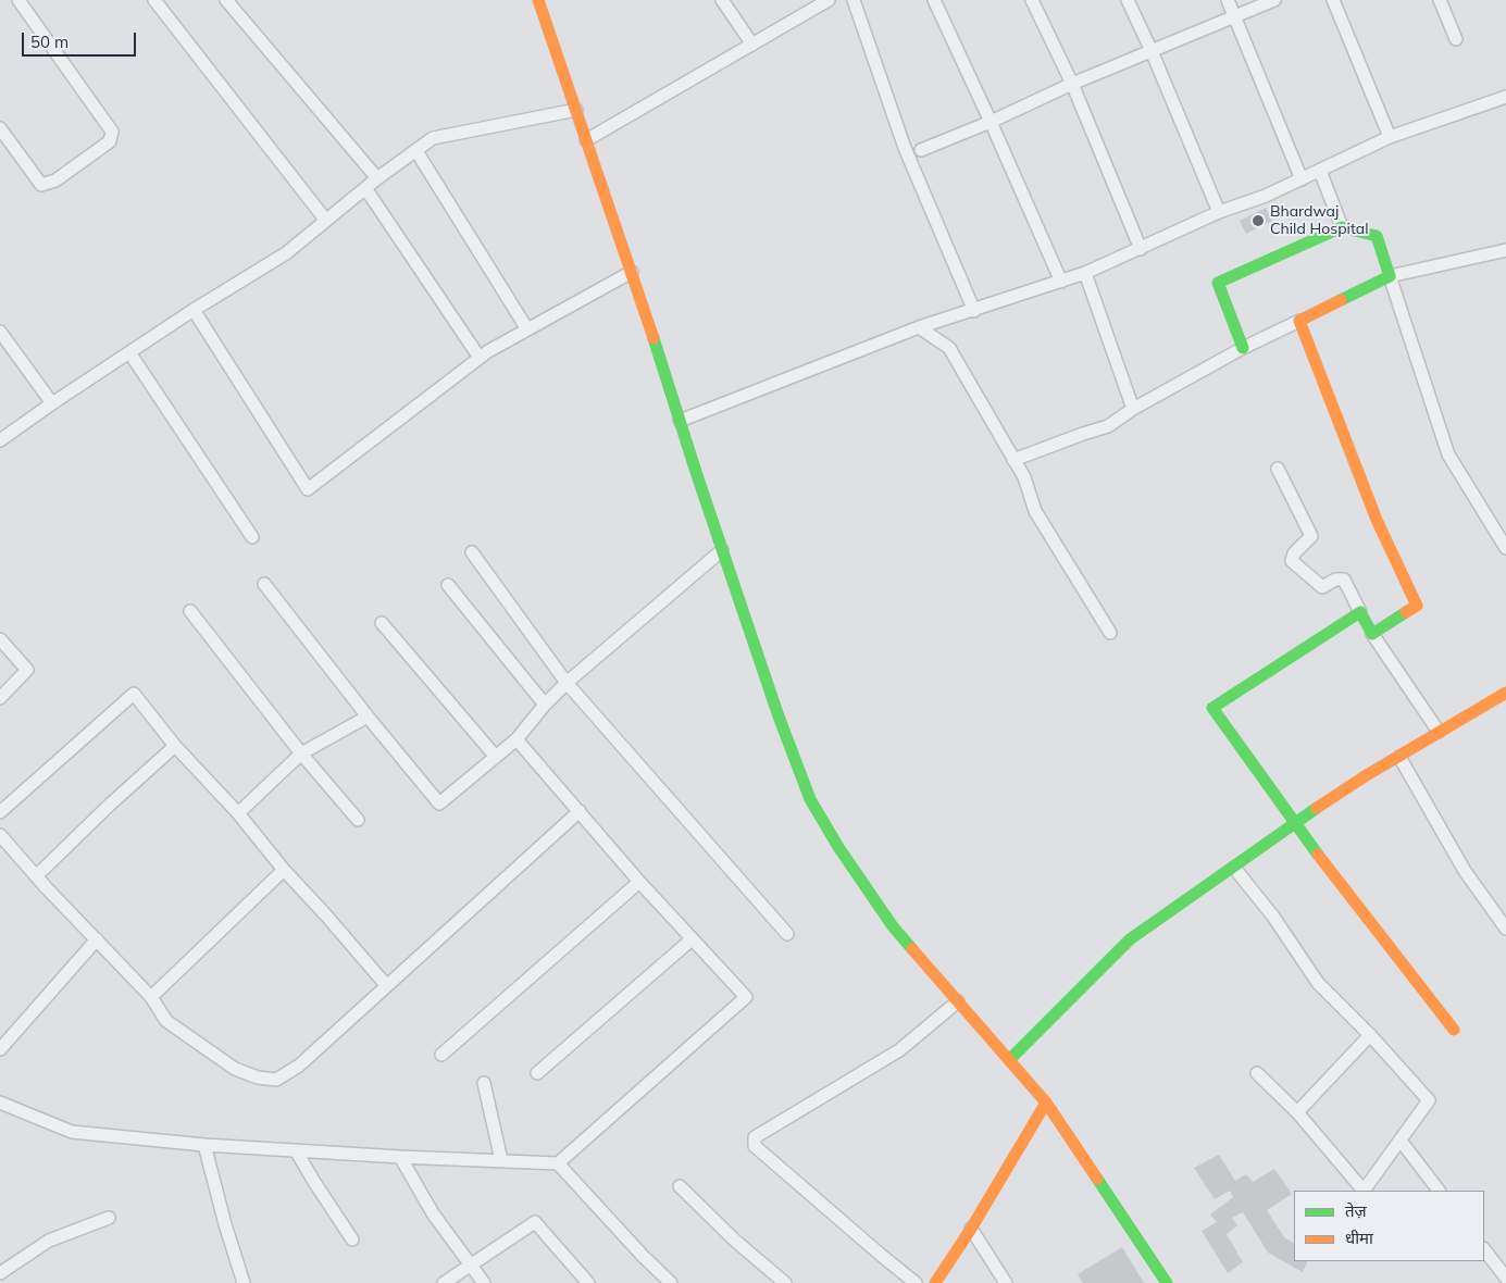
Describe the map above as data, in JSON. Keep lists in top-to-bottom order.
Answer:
{
  "places": ["Bhardwaj Child Hospital"],
  "legend": ["तेज़", "धीमा"],
  "scale_bar": "50 m"
}
